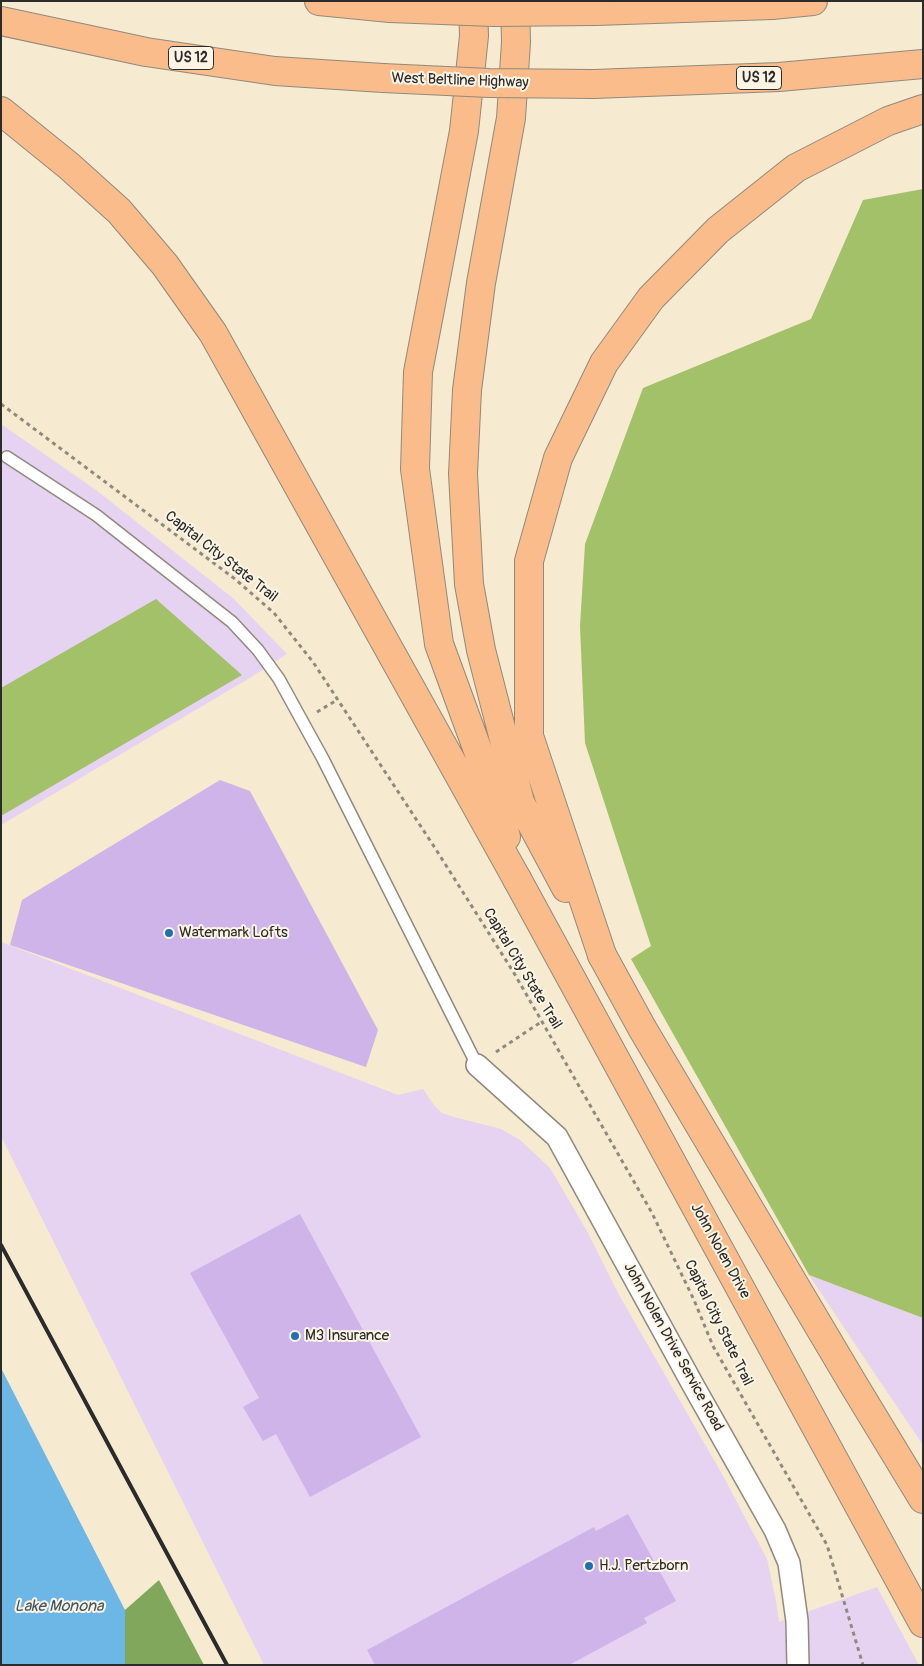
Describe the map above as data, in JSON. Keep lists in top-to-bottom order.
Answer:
{
  "streets": {
    "main road": ["US 12", "West Beltline Highway", "John Nolen Drive"],
    "street": ["John Nolen Drive Service Road"],
    "path": ["Capital City State Trail"]
  },
  "water": ["Lake Monona"],
  "places": ["Watermark Lofts", "M3 Insurance", "H.J. Pertzborn"]
}
